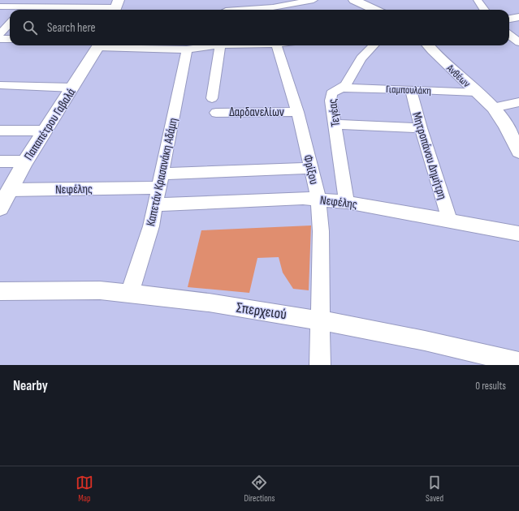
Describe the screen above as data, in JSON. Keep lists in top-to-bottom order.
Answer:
{
  "streets": {
    "street": [
      "Ανθέων",
      "Γιαμπουλάκη",
      "Δαρδανελίων",
      "Τεγέας",
      "Παπαπέτρου Γαβαλά",
      "Μητροπάνου Δημήτρη",
      "Φρίξου",
      "Καπετάν Κρασανάκη Αδάμη",
      "Νεφέλης",
      "Σπερχειού"
    ]
  },
  "crossings": [
    ["Ανθέων", "Γιαμπουλάκη"],
    ["Γιαμπουλάκη", "Τεγέας"],
    ["Γιαμπουλάκη", "Μητροπάνου Δημήτρη"],
    ["Δαρδανελίων", "Φρίξου"],
    ["Τεγέας", "Νεφέλης"],
    ["Παπαπέτρου Γαβαλά", "Νεφέλης"],
    ["Μητροπάνου Δημήτρη", "Νεφέλης"],
    ["Φρίξου", "Νεφέλης"],
    ["Φρίξου", "Σπερχειού"],
    ["Καπετάν Κρασανάκη Αδάμη", "Νεφέλης"],
    ["Καπετάν Κρασανάκη Αδάμη", "Σπερχειού"]
  ],
  "page": {
    "search": "Search here",
    "heading": ["Nearby", "0 results"],
    "nav": ["Map", "Directions", "Saved"]
  }
}
